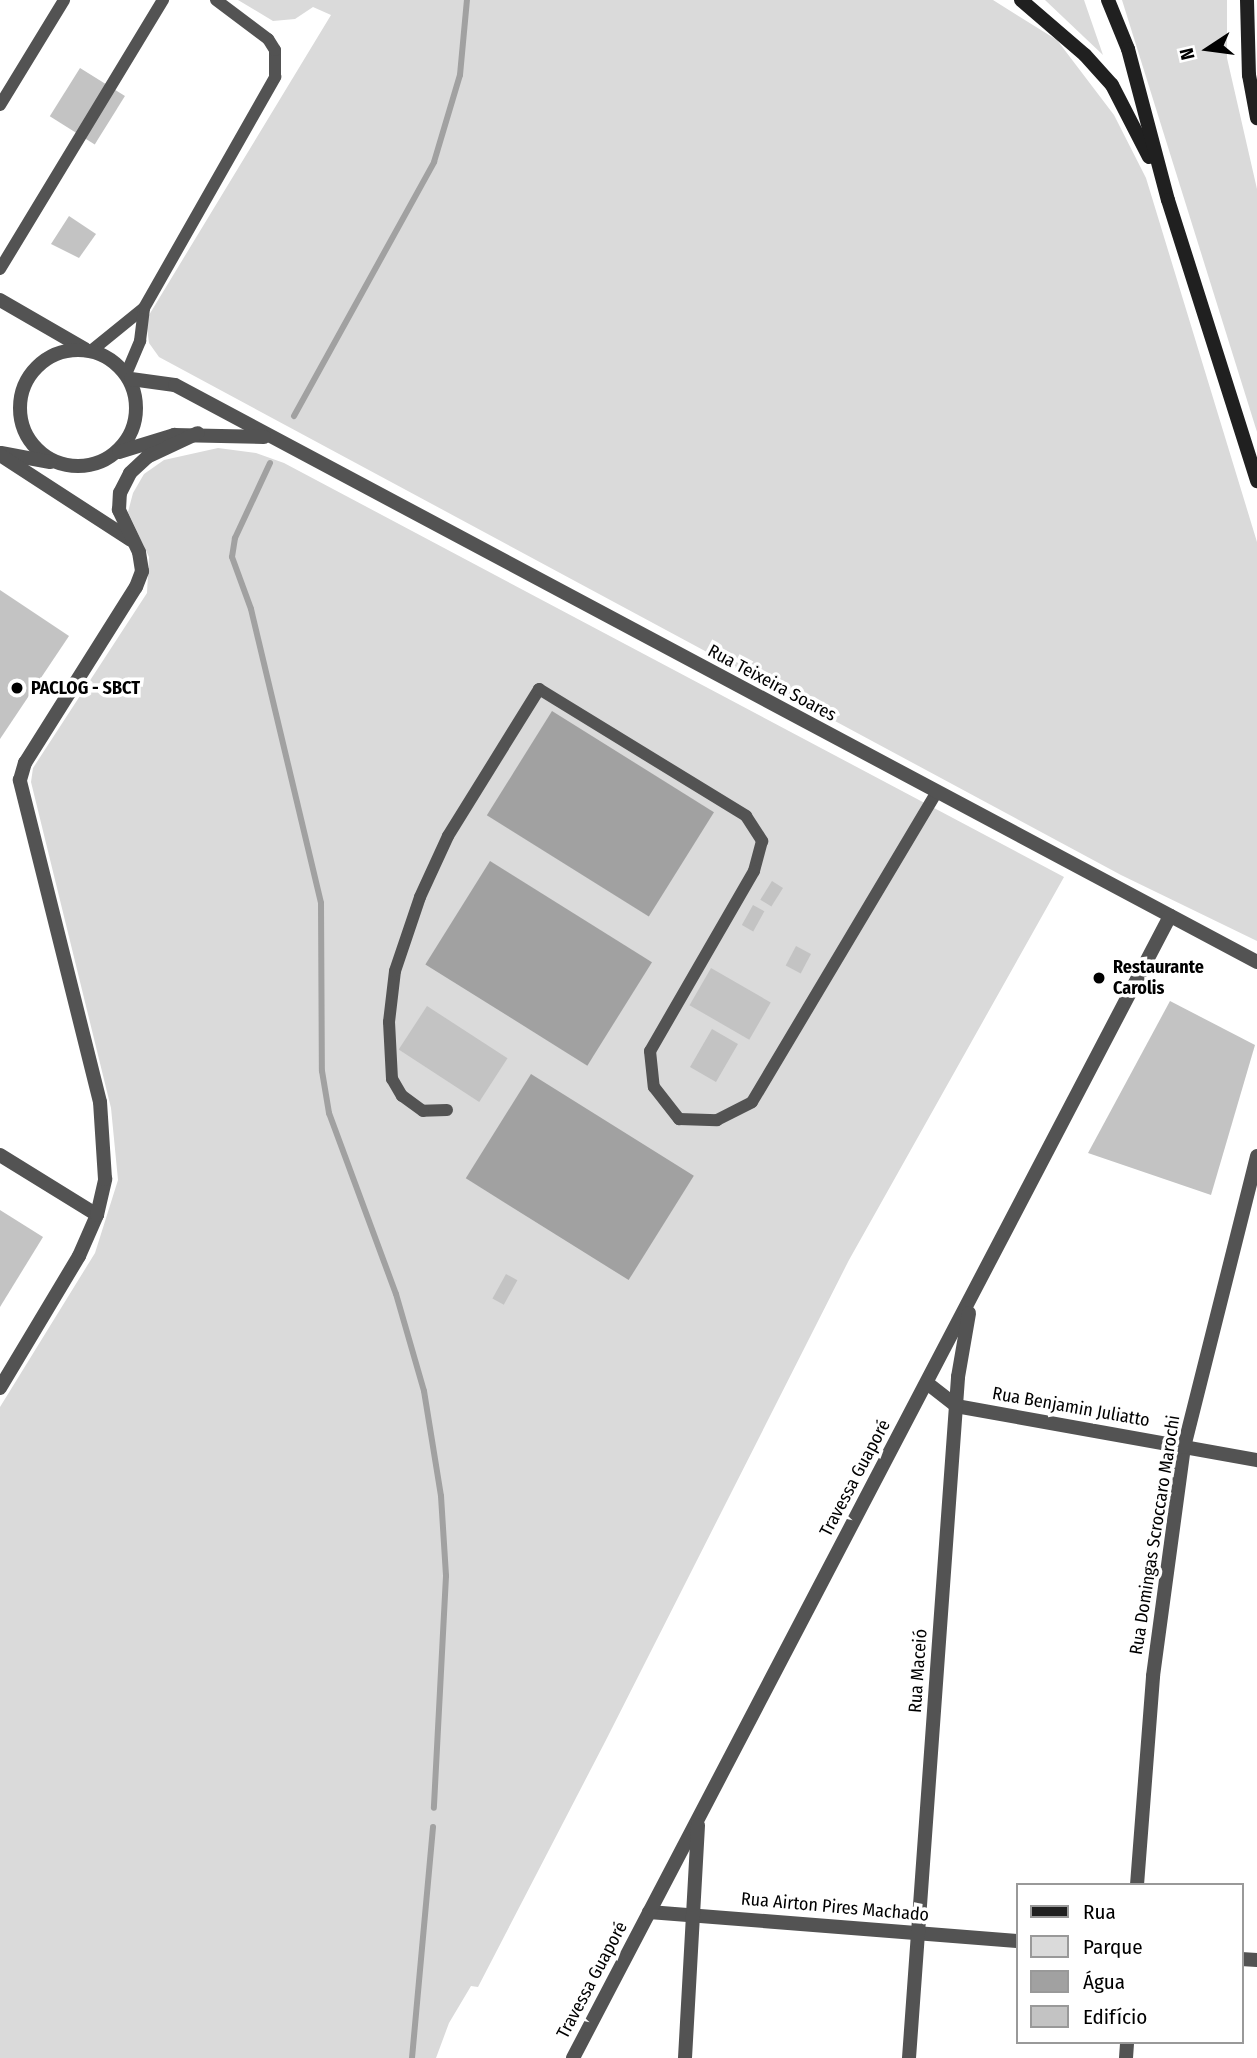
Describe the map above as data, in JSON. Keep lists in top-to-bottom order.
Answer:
{
  "streets": {
    "street": [
      "Rua Teixeira Soares",
      "Rua Benjamin Juliatto",
      "Travessa Guaporé",
      "Rua Domingas Scroccaro Marochi",
      "Rua Maceió",
      "Rua Airton Pires Machado"
    ]
  },
  "crossings": [
    ["Rua Teixeira Soares", "Travessa Guaporé"],
    ["Rua Benjamin Juliatto", "Travessa Guaporé"],
    ["Rua Benjamin Juliatto", "Rua Domingas Scroccaro Marochi"],
    ["Rua Benjamin Juliatto", "Rua Maceió"],
    ["Travessa Guaporé", "Rua Maceió"],
    ["Travessa Guaporé", "Rua Airton Pires Machado"],
    ["Rua Maceió", "Rua Airton Pires Machado"]
  ],
  "places": ["PACLOG - SBCT", "Restaurante Carolis"],
  "legend": [
    "Rua",
    "Parque",
    "Água",
    "Edifício"
  ],
  "north": "left"
}
